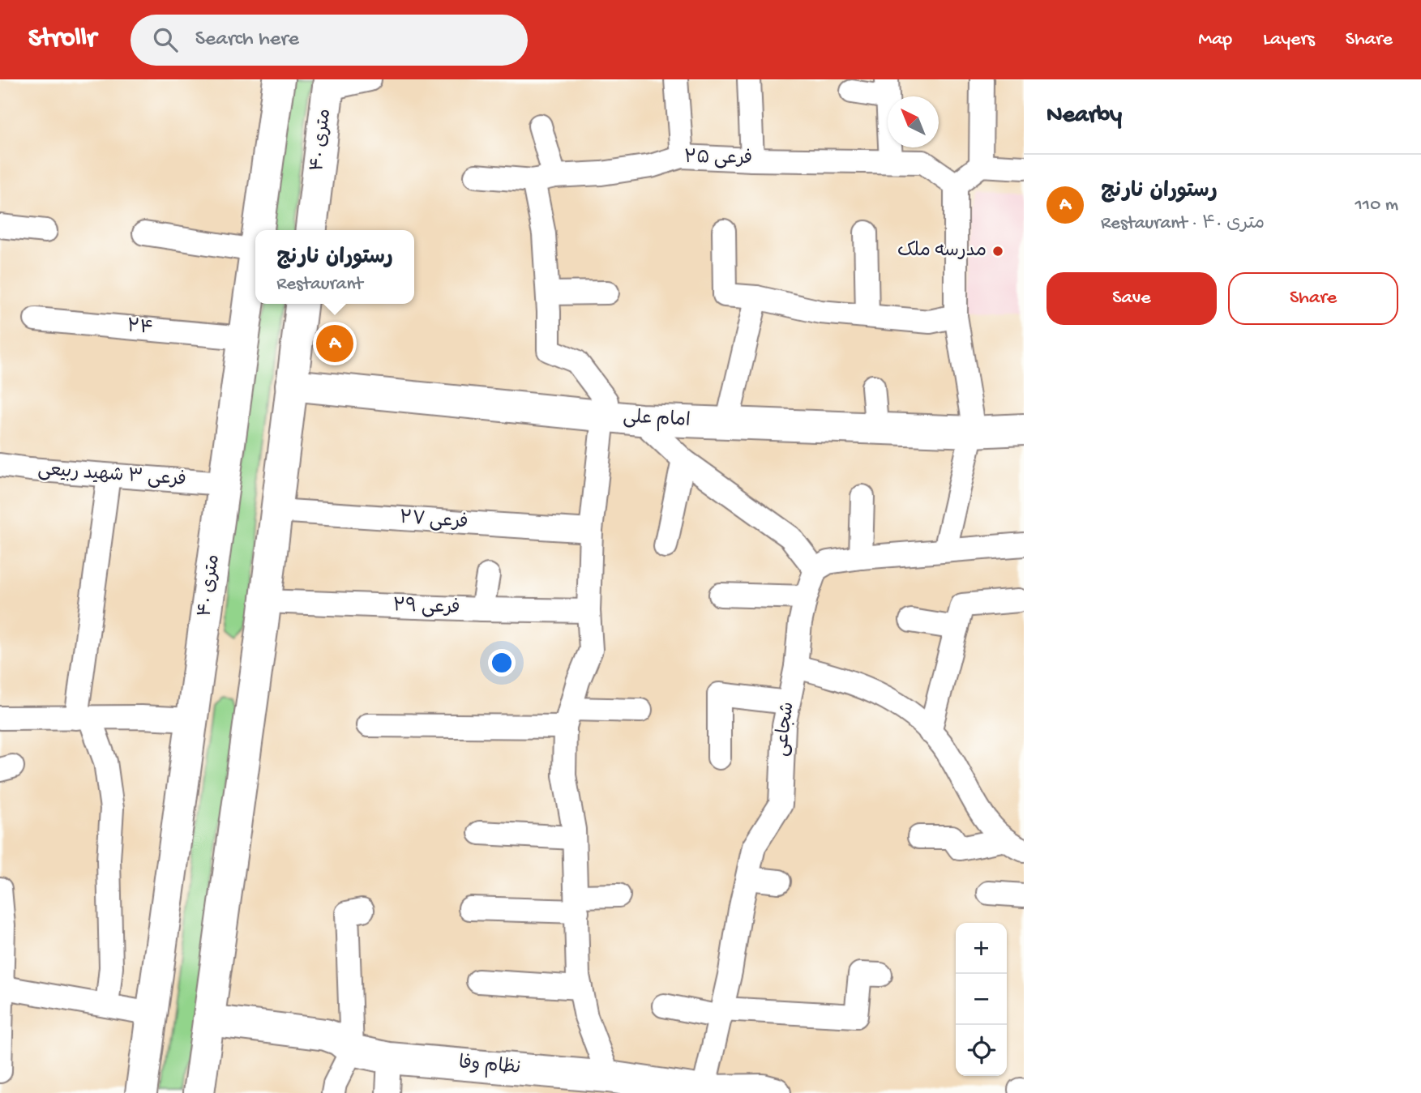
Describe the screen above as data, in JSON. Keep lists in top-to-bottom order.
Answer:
{
  "streets": {
    "main road": ["۴۰ متری", "امام علی", "نظام وفا"],
    "street": [
      "فرعی ۲۵",
      "۲۴",
      "فرعی ۳ شهید ربیعی",
      "فرعی ۲۷",
      "فرعی ۲۹",
      "شجاعی"
    ]
  },
  "crossings": [
    ["۴۰ متری", "۲۴"],
    ["۴۰ متری", "فرعی ۳ شهید ربیعی"],
    ["شجاعی", "نظام وفا"]
  ],
  "places": ["مدرسه ملک"],
  "north": "top left",
  "page": {
    "header": "Strollr",
    "search": "Search here",
    "nav": ["Map", "Layers", "Share"],
    "heading": "Nearby",
    "list": [
      {
        "mark": "A",
        "name": "رستوران نارنج",
        "note": "Restaurant · ۴۰ متری",
        "value": "110 m"
      }
    ],
    "popup": ["رستوران نارنج", "Restaurant"],
    "buttons": ["Save", "Share"],
    "pins": "A",
    "map_buttons": ["+", "−"]
  }
}
